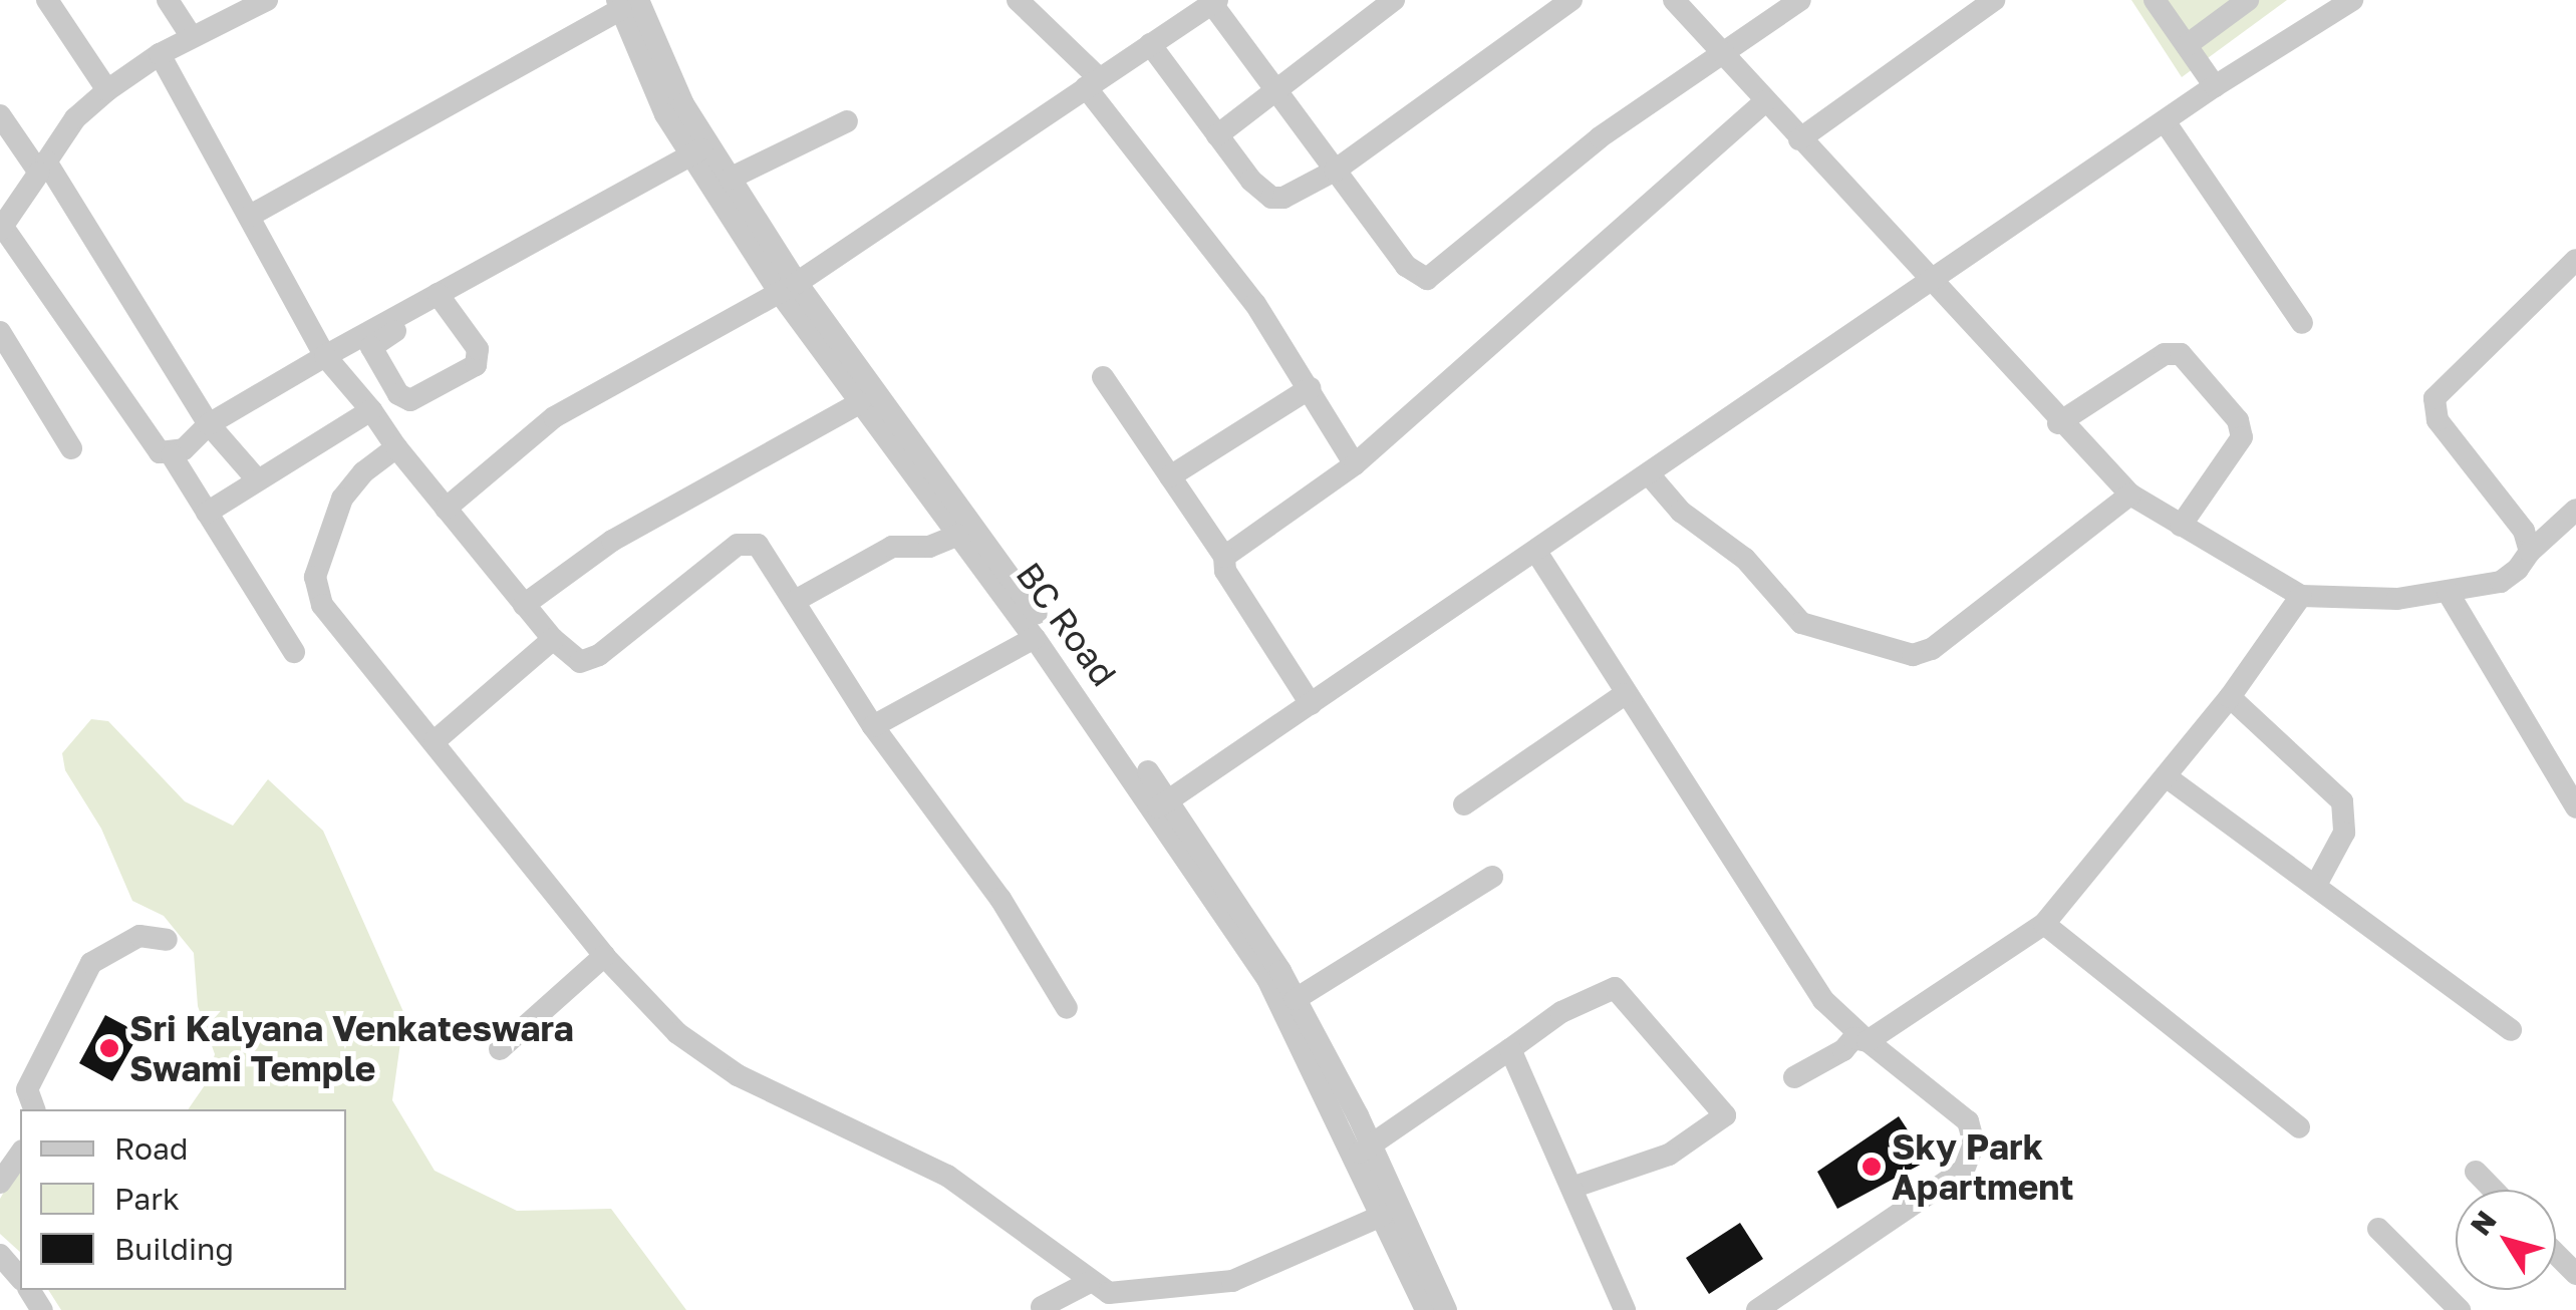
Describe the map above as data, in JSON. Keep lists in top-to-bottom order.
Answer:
{
  "streets": {
    "street": ["BC Road"]
  },
  "places": ["Sri Kalyana Venkateswara Swami Temple", "Sky Park Apartment"],
  "legend": ["Road", "Park", "Building"],
  "north": "top left"
}
